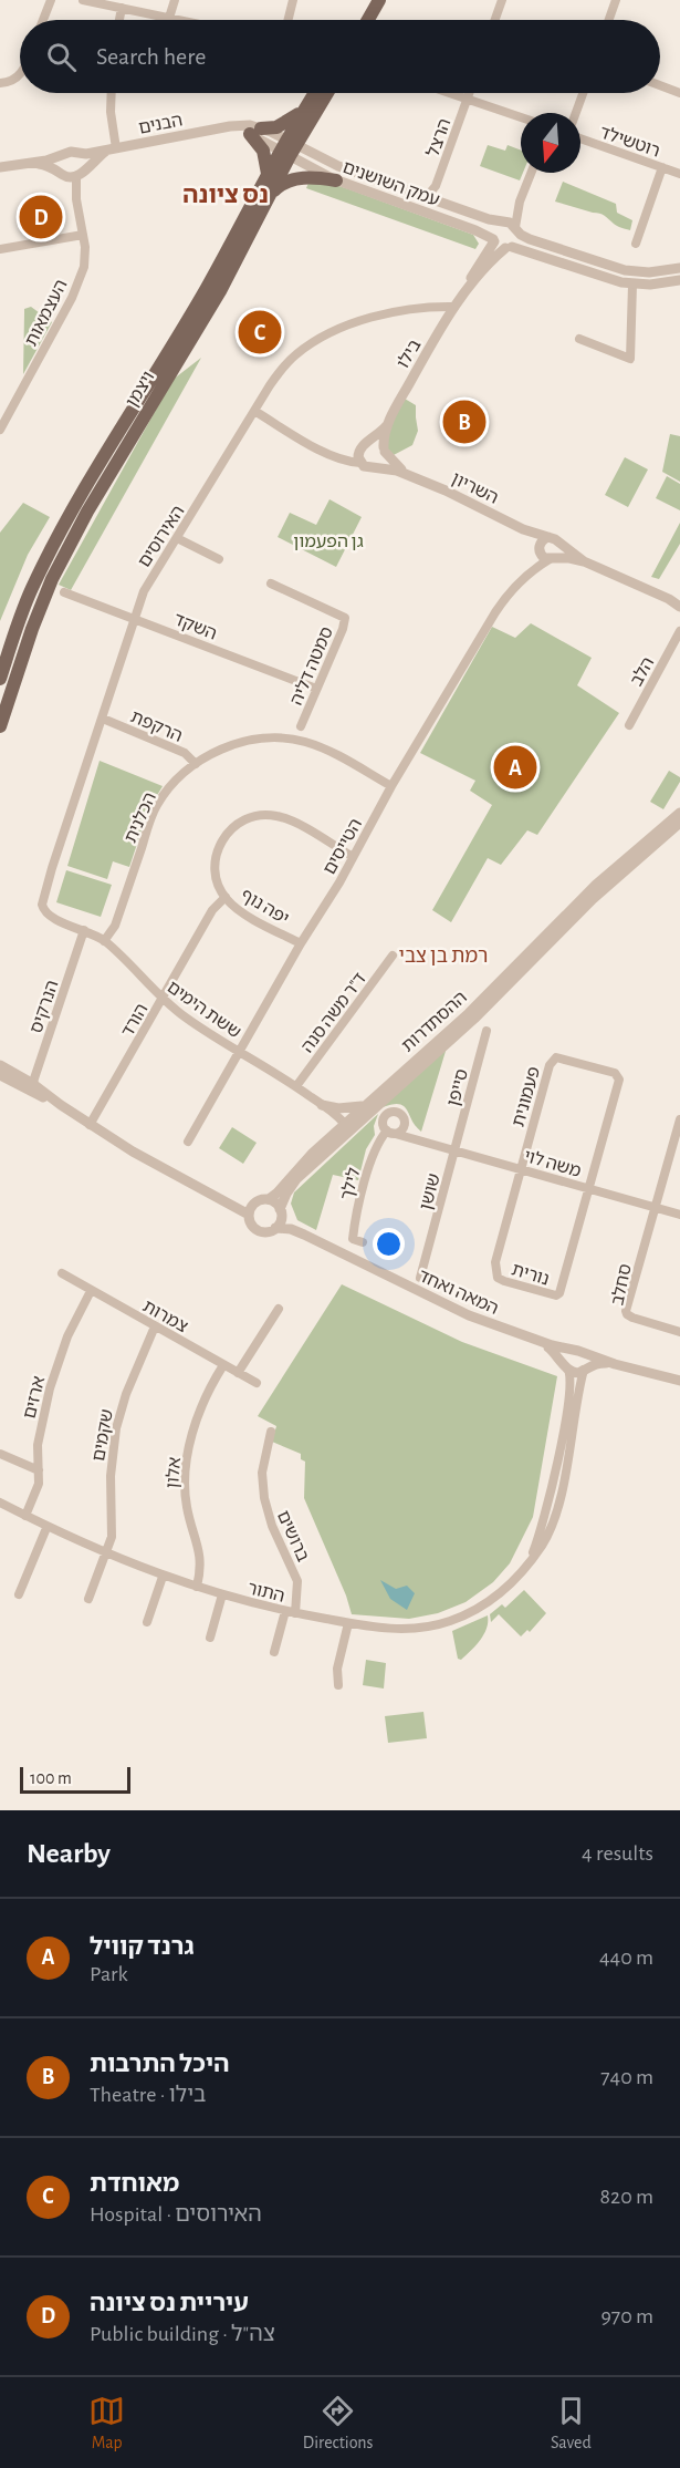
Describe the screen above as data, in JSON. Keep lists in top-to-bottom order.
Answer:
{
  "streets": {
    "main road": ["ויצמן"],
    "street": [
      "הבנים",
      "הרצל",
      "רוטשילד",
      "עמק השושנים",
      "העצמאות",
      "בילו",
      "השריון",
      "האירוסים",
      "השקד",
      "סמטה דליה",
      "הלב",
      "הרקפת",
      "הכלנית",
      "הטייסים",
      "יפה נוף",
      "הנרקיס",
      "ששת הימים",
      "ד\"ר משה סנה",
      "הורד",
      "ההסתדרות",
      "סייפן",
      "פעמונית",
      "משה לוי",
      "לילך",
      "שושן",
      "נורית",
      "סחלב",
      "המאה ואחד",
      "צמרות",
      "ארזים",
      "שקמים",
      "אלון",
      "ברושים",
      "התור"
    ]
  },
  "crossings": [
    ["הבנים", "עמק השושנים"],
    ["הבנים", "העצמאות"],
    ["הבנים", "ויצמן"],
    ["הרצל", "עמק השושנים"],
    ["עמק השושנים", "בילו"],
    ["עמק השושנים", "ויצמן"],
    ["בילו", "השריון"],
    ["בילו", "האירוסים"],
    ["השריון", "הטייסים"],
    ["האירוסים", "השקד"],
    ["האירוסים", "הרקפת"],
    ["האירוסים", "ששת הימים"],
    ["השקד", "סמטה דליה"],
    ["הרקפת", "הכלנית"],
    ["הכלנית", "הטייסים"],
    ["הכלנית", "ששת הימים"],
    ["הטייסים", "יפה נוף"],
    ["הטייסים", "ששת הימים"],
    ["הטייסים", "הורד"],
    ["יפה נוף", "הורד"],
    ["הנרקיס", "ששת הימים"],
    ["ששת הימים", "ד\"ר משה סנה"],
    ["ששת הימים", "הורד"],
    ["ששת הימים", "ההסתדרות"],
    ["ההסתדרות", "המאה ואחד"],
    ["סייפן", "משה לוי"],
    ["סייפן", "שושן"],
    ["פעמונית", "משה לוי"],
    ["פעמונית", "נורית"],
    ["משה לוי", "לילך"],
    ["משה לוי", "שושן"],
    ["משה לוי", "נורית"],
    ["משה לוי", "סחלב"],
    ["המאה ואחד", "התור"],
    ["צמרות", "ארזים"],
    ["צמרות", "שקמים"],
    ["צמרות", "אלון"],
    ["ארזים", "התור"],
    ["שקמים", "התור"],
    ["אלון", "התור"],
    ["ברושים", "התור"]
  ],
  "districts": ["נס ציונה", "רמת בן צבי"],
  "parks": ["גן הפעמון"],
  "scale_bar": "100 m",
  "north": "bottom",
  "page": {
    "search": "Search here",
    "pins": [
      "D",
      "C",
      "B",
      "A"
    ],
    "scale": "100 m",
    "heading": ["Nearby", "4 results"],
    "list": [
      {
        "mark": "A",
        "name": "גרנד קוויל",
        "note": "Park",
        "value": "440 m"
      },
      {
        "mark": "B",
        "name": "היכל התרבות",
        "note": "Theatre · בילו",
        "value": "740 m"
      },
      {
        "mark": "C",
        "name": "מאוחדת",
        "note": "Hospital · האירוסים",
        "value": "820 m"
      },
      {
        "mark": "D",
        "name": "עיריית נס ציונה",
        "note": "Public building · צה\"ל",
        "value": "970 m"
      }
    ],
    "nav": ["Map", "Directions", "Saved"]
  }
}
